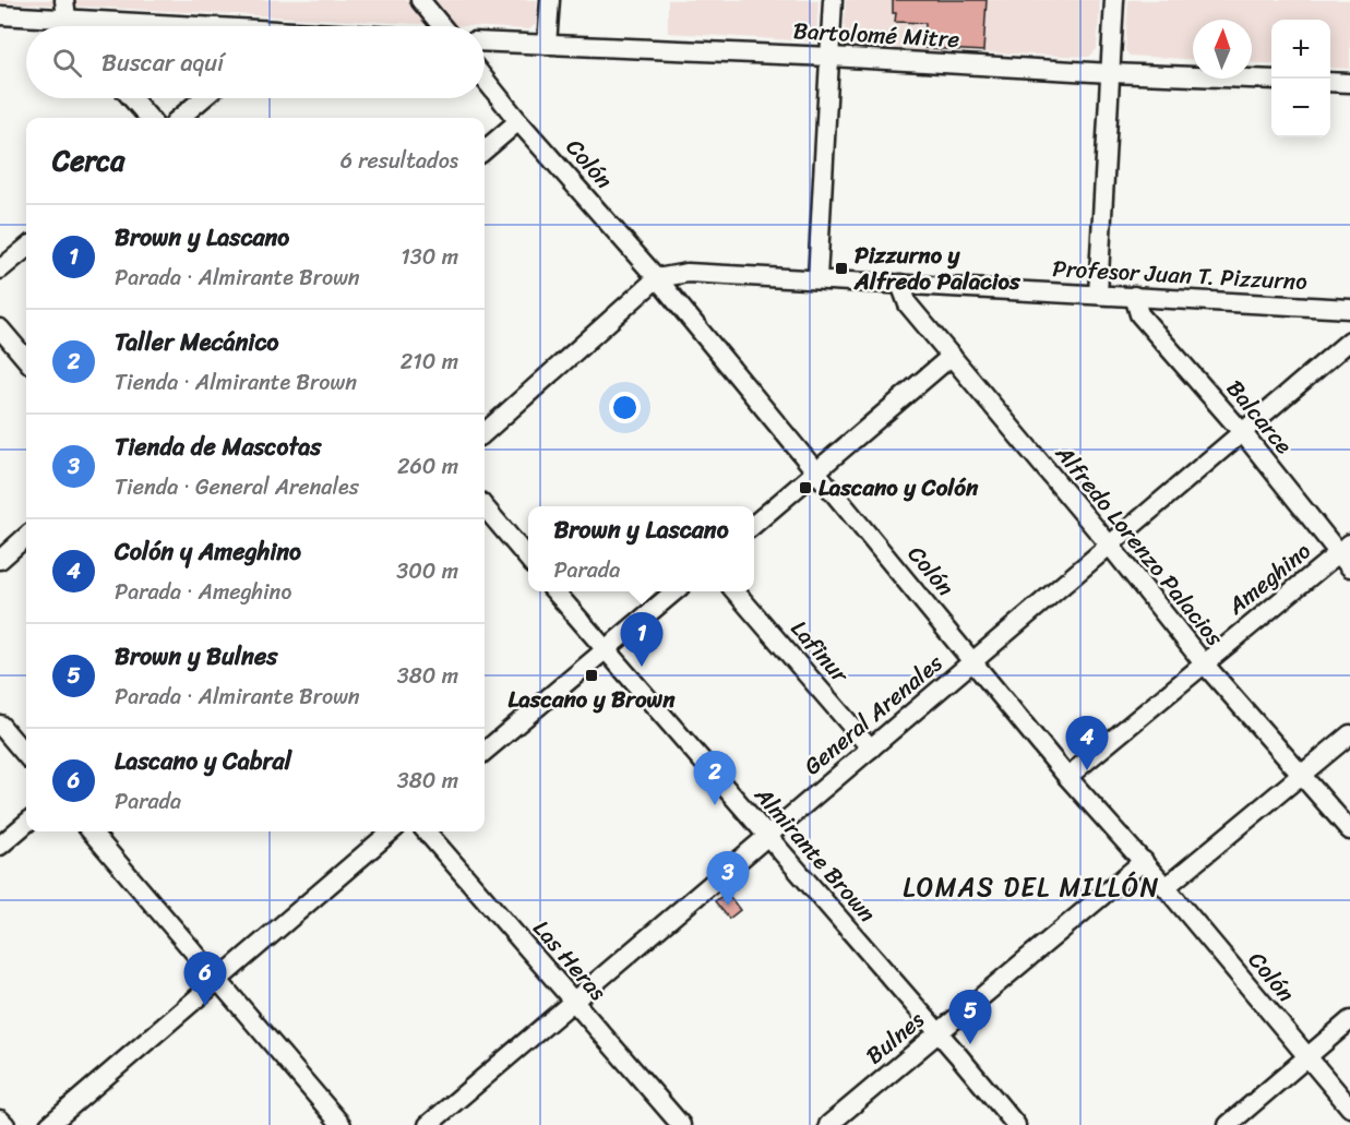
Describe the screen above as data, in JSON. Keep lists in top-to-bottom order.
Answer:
{
  "streets": {
    "street": [
      "Bartolomé Mitre",
      "Colón",
      "Profesor Juan T. Pizzurno",
      "Balcarce",
      "Alfredo Lorenzo Palacios",
      "Ameghino",
      "Lafinur",
      "General Arenales",
      "Almirante Brown",
      "Las Heras",
      "Bulnes"
    ]
  },
  "crossings": [
    ["Colón", "Profesor Juan T. Pizzurno"],
    ["Colón", "Ameghino"],
    ["Colón", "General Arenales"],
    ["Colón", "Bulnes"],
    ["Profesor Juan T. Pizzurno", "Balcarce"],
    ["Profesor Juan T. Pizzurno", "Alfredo Lorenzo Palacios"],
    ["Balcarce", "Ameghino"],
    ["Balcarce", "General Arenales"],
    ["Alfredo Lorenzo Palacios", "Ameghino"],
    ["Alfredo Lorenzo Palacios", "General Arenales"],
    ["Lafinur", "General Arenales"],
    ["General Arenales", "Almirante Brown"],
    ["General Arenales", "Las Heras"],
    ["Almirante Brown", "Bulnes"]
  ],
  "districts": ["LOMAS DEL MILLÓN"],
  "places": {
    "transit": ["Pizzurno y Alfredo Palacios", "Lascano y Colón", "Lascano y Brown"]
  },
  "north": "top",
  "page": {
    "map_buttons": ["+", "−"],
    "search": "Buscar aquí",
    "heading": ["Cerca", "6 resultados"],
    "list": [
      {
        "mark": "1",
        "name": "Brown y Lascano",
        "note": "Parada · Almirante Brown",
        "value": "130 m"
      },
      {
        "mark": "2",
        "name": "Taller Mecánico",
        "note": "Tienda · Almirante Brown",
        "value": "210 m"
      },
      {
        "mark": "3",
        "name": "Tienda de Mascotas",
        "note": "Tienda · General Arenales",
        "value": "260 m"
      },
      {
        "mark": "4",
        "name": "Colón y Ameghino",
        "note": "Parada · Ameghino",
        "value": "300 m"
      },
      {
        "mark": "5",
        "name": "Brown y Bulnes",
        "note": "Parada · Almirante Brown",
        "value": "380 m"
      },
      {
        "mark": "6",
        "name": "Lascano y Cabral",
        "note": "Parada",
        "value": "380 m"
      }
    ],
    "popup": ["Brown y Lascano", "Parada"],
    "pins": [
      "1",
      "4",
      "2",
      "3",
      "6",
      "5"
    ]
  }
}
